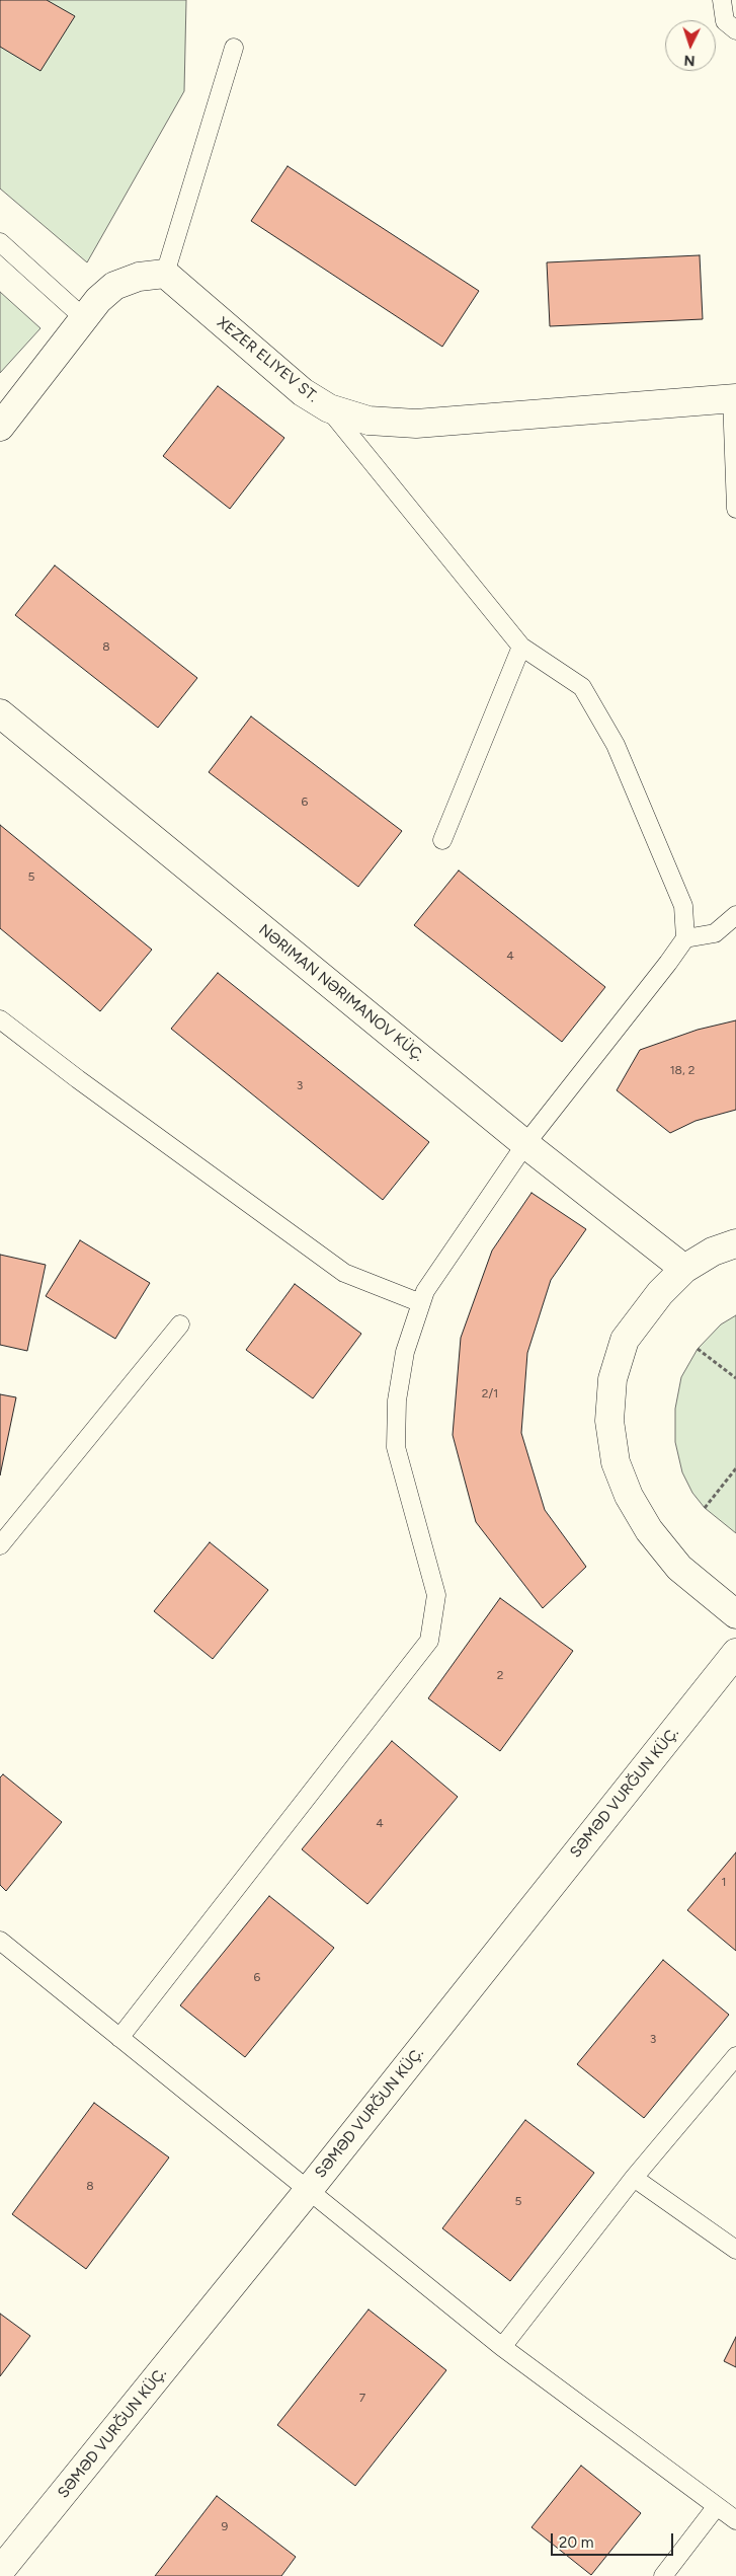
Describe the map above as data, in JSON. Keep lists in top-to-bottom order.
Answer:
{
  "streets": {
    "street": ["XEZER ELIYEV ST.", "NƏRIMAN NƏRIMANOV KÜÇ.", "SƏMƏD VURĞUN KÜÇ."]
  },
  "house_numbers": [
    "8",
    "6",
    "5",
    "4",
    "18, 2",
    "3",
    "2/1",
    "2",
    "4",
    "1",
    "6",
    "3",
    "8",
    "5",
    "7",
    "9"
  ],
  "scale_bar": "20 m",
  "north": "bottom"
}
